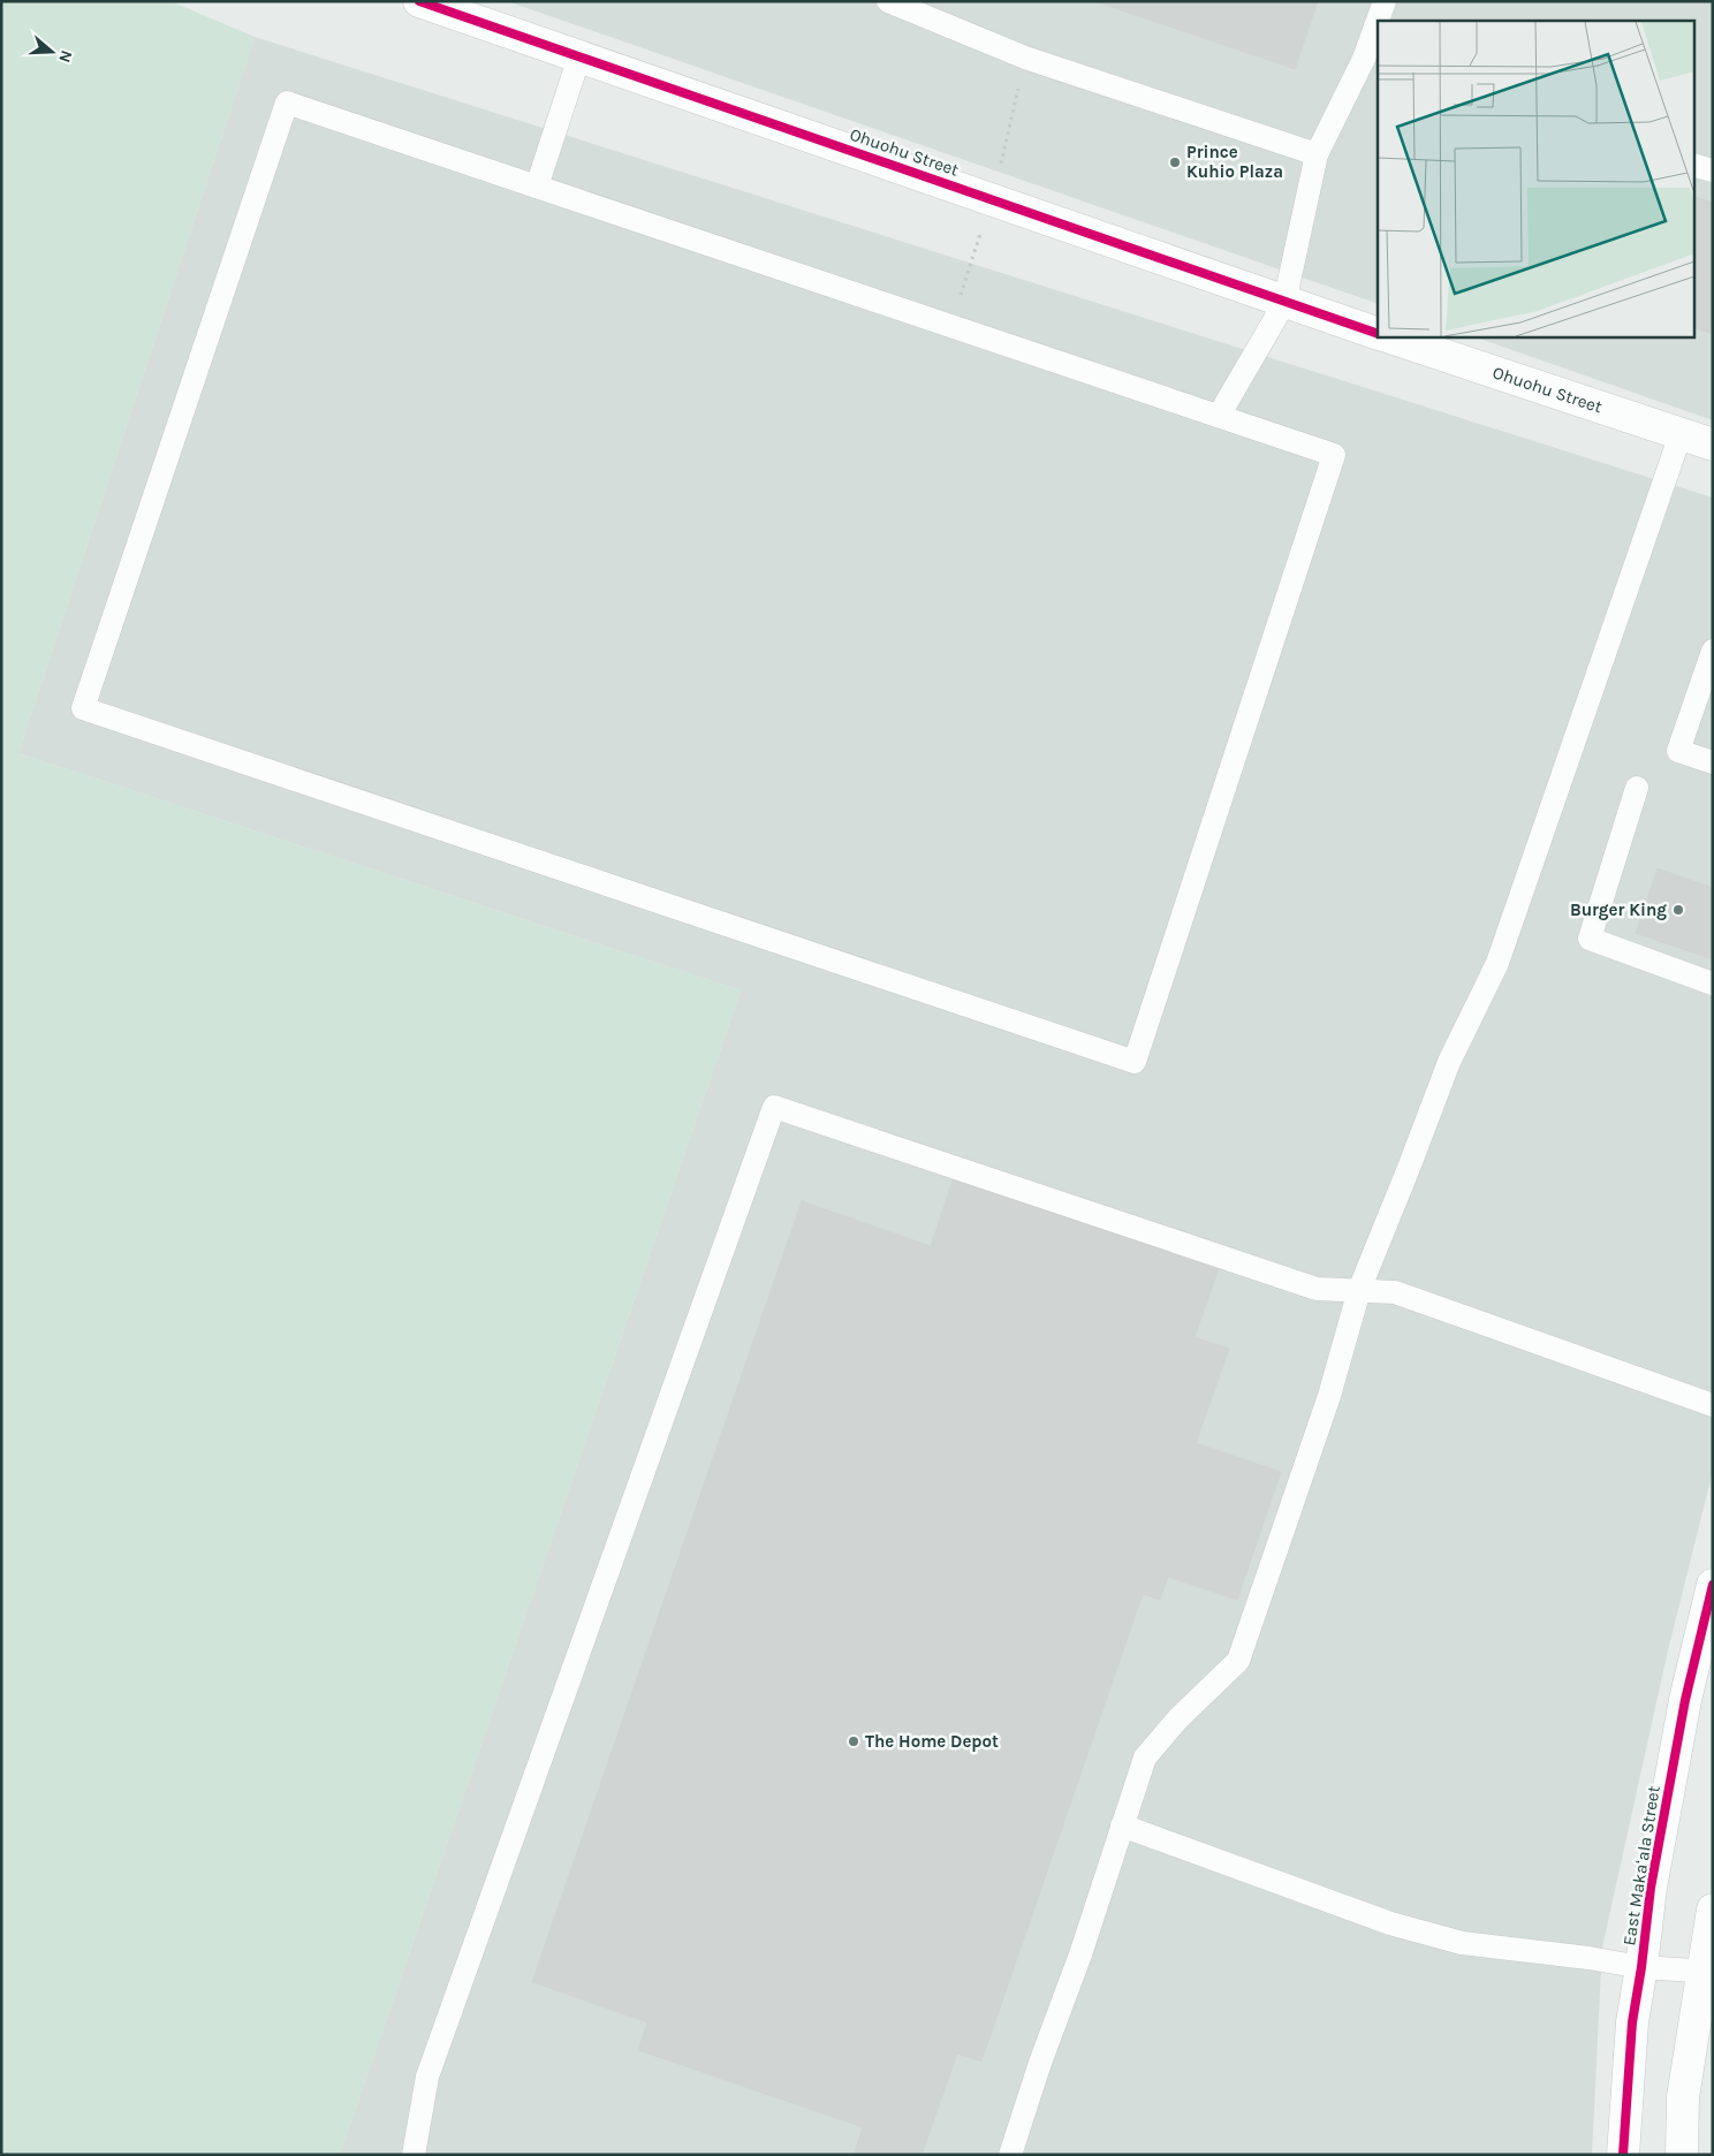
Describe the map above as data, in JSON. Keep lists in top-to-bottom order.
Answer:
{
  "streets": {
    "street": ["Ohuohu Street", "East Makaʻala Street"]
  },
  "places": ["Prince Kuhio Plaza", "Burger King", "The Home Depot"],
  "north": "right"
}
